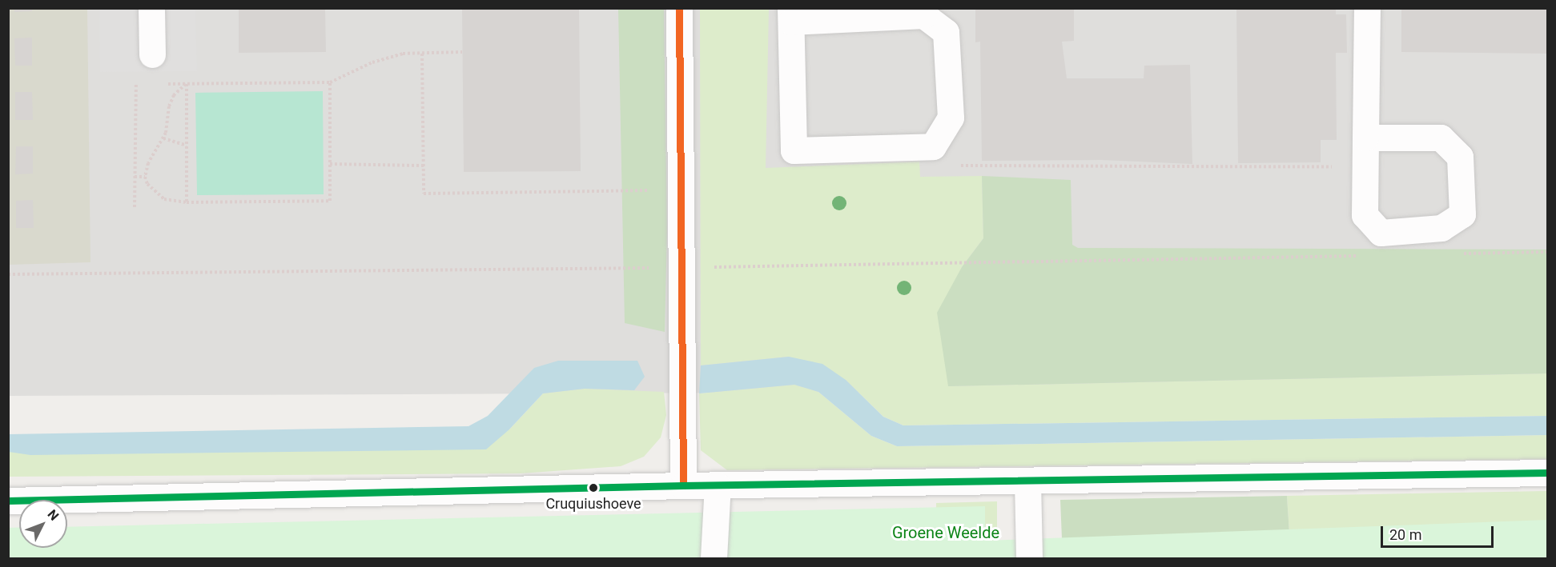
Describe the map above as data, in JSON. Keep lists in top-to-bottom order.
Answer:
{
  "parks": ["Groene Weelde"],
  "places": ["Cruquiushoeve"],
  "scale_bar": "20 m",
  "north": "top right"
}
